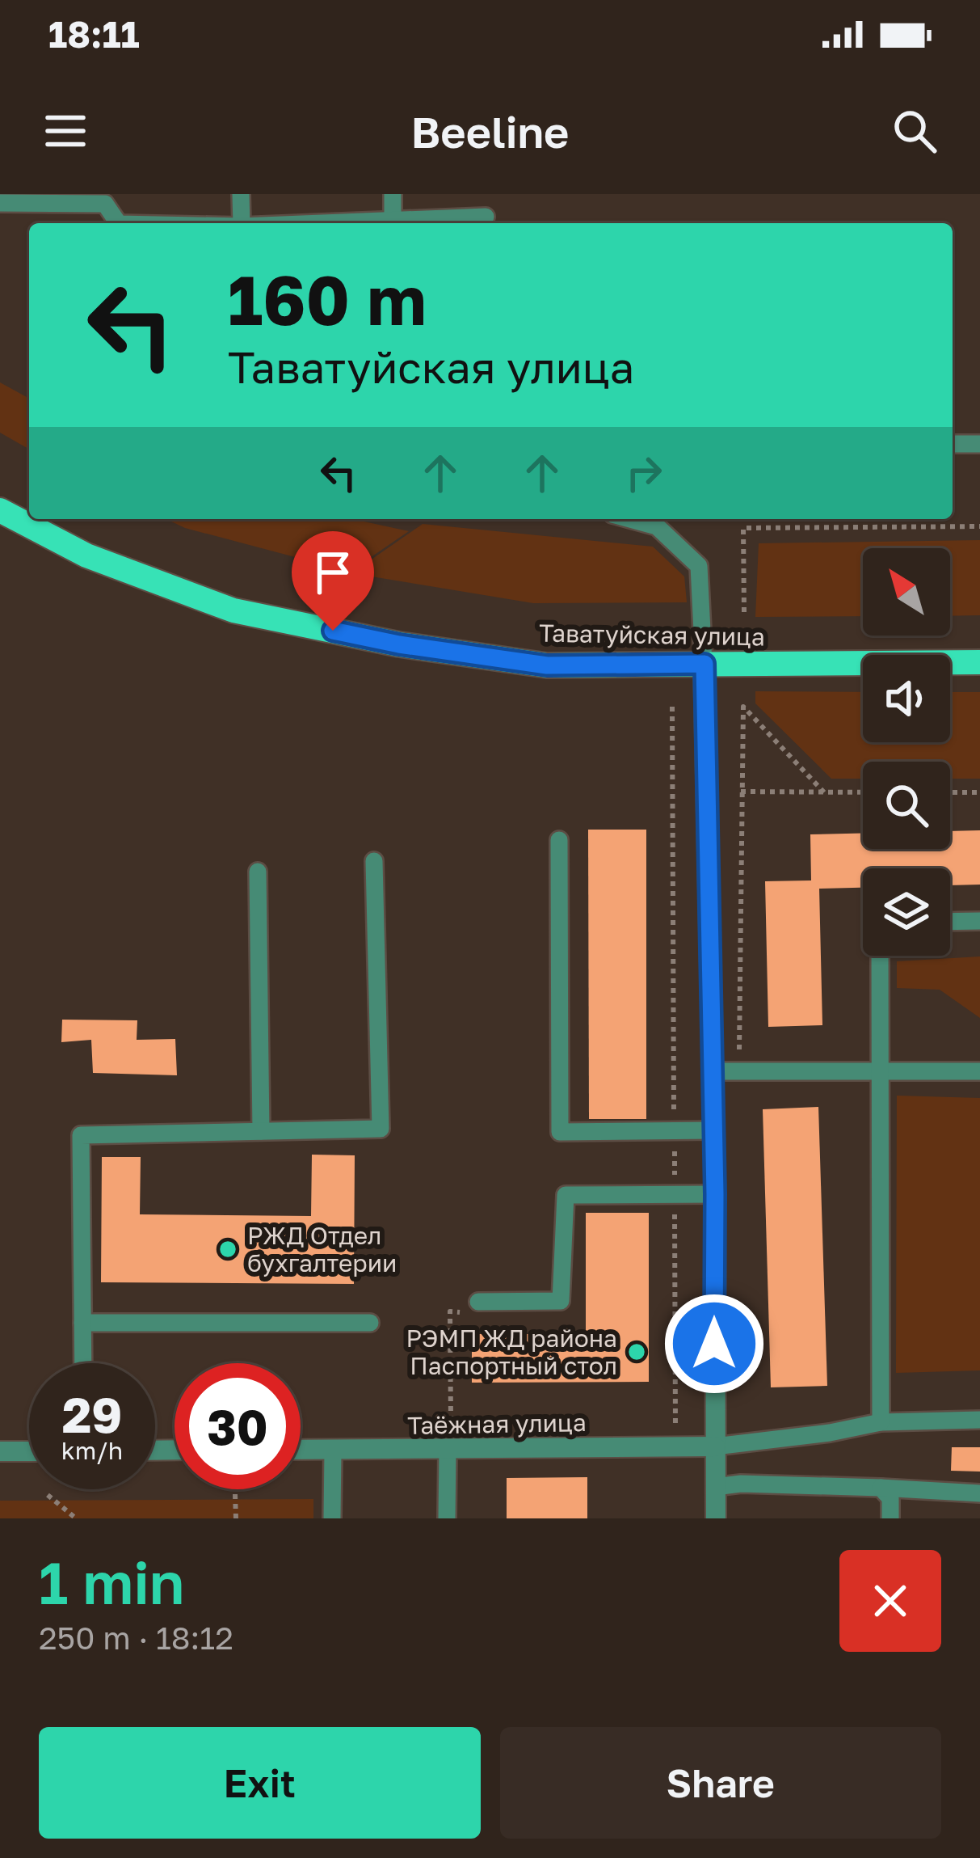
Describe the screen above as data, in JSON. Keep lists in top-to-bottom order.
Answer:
{
  "streets": {
    "main road": ["Таватуйская улица"],
    "street": ["Таёжная улица"]
  },
  "places": ["РЖД Отдел бухгалтерии", "РЭМП ЖД района Паспортный стол"],
  "north": "top left",
  "page": {
    "status": "18:11",
    "header": "Beeline",
    "turn": ["160 m", "Таватуйская улица"],
    "speed": "29 km/h",
    "limit": "30",
    "heading": ["1 min", "250 m · 18:12"],
    "buttons": ["Exit", "Share"]
  }
}
